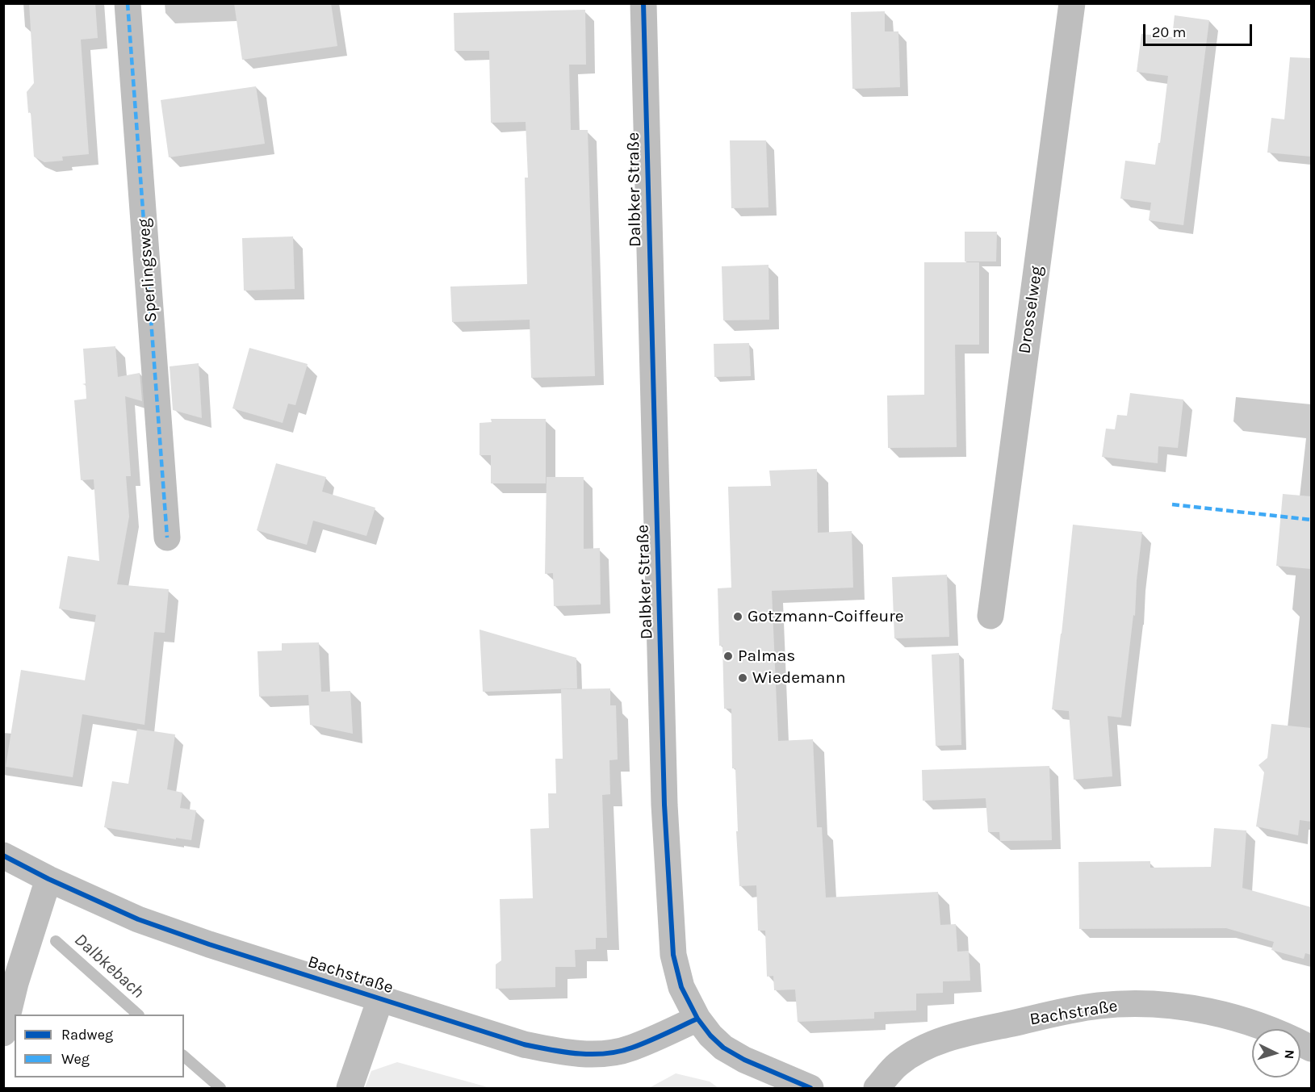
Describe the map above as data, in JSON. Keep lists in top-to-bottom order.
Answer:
{
  "streets": {
    "street": [
      "Dalbker Straße",
      "Sperlingsweg",
      "Drosselweg",
      "Bachstraße"
    ]
  },
  "crossings": [
    ["Dalbker Straße", "Bachstraße"]
  ],
  "water": ["Dalbkebach"],
  "places": ["Gotzmann-Coiffeure", "Palmas", "Wiedemann"],
  "legend": ["Radweg", "Weg"],
  "scale_bar": "20 m",
  "north": "right"
}
